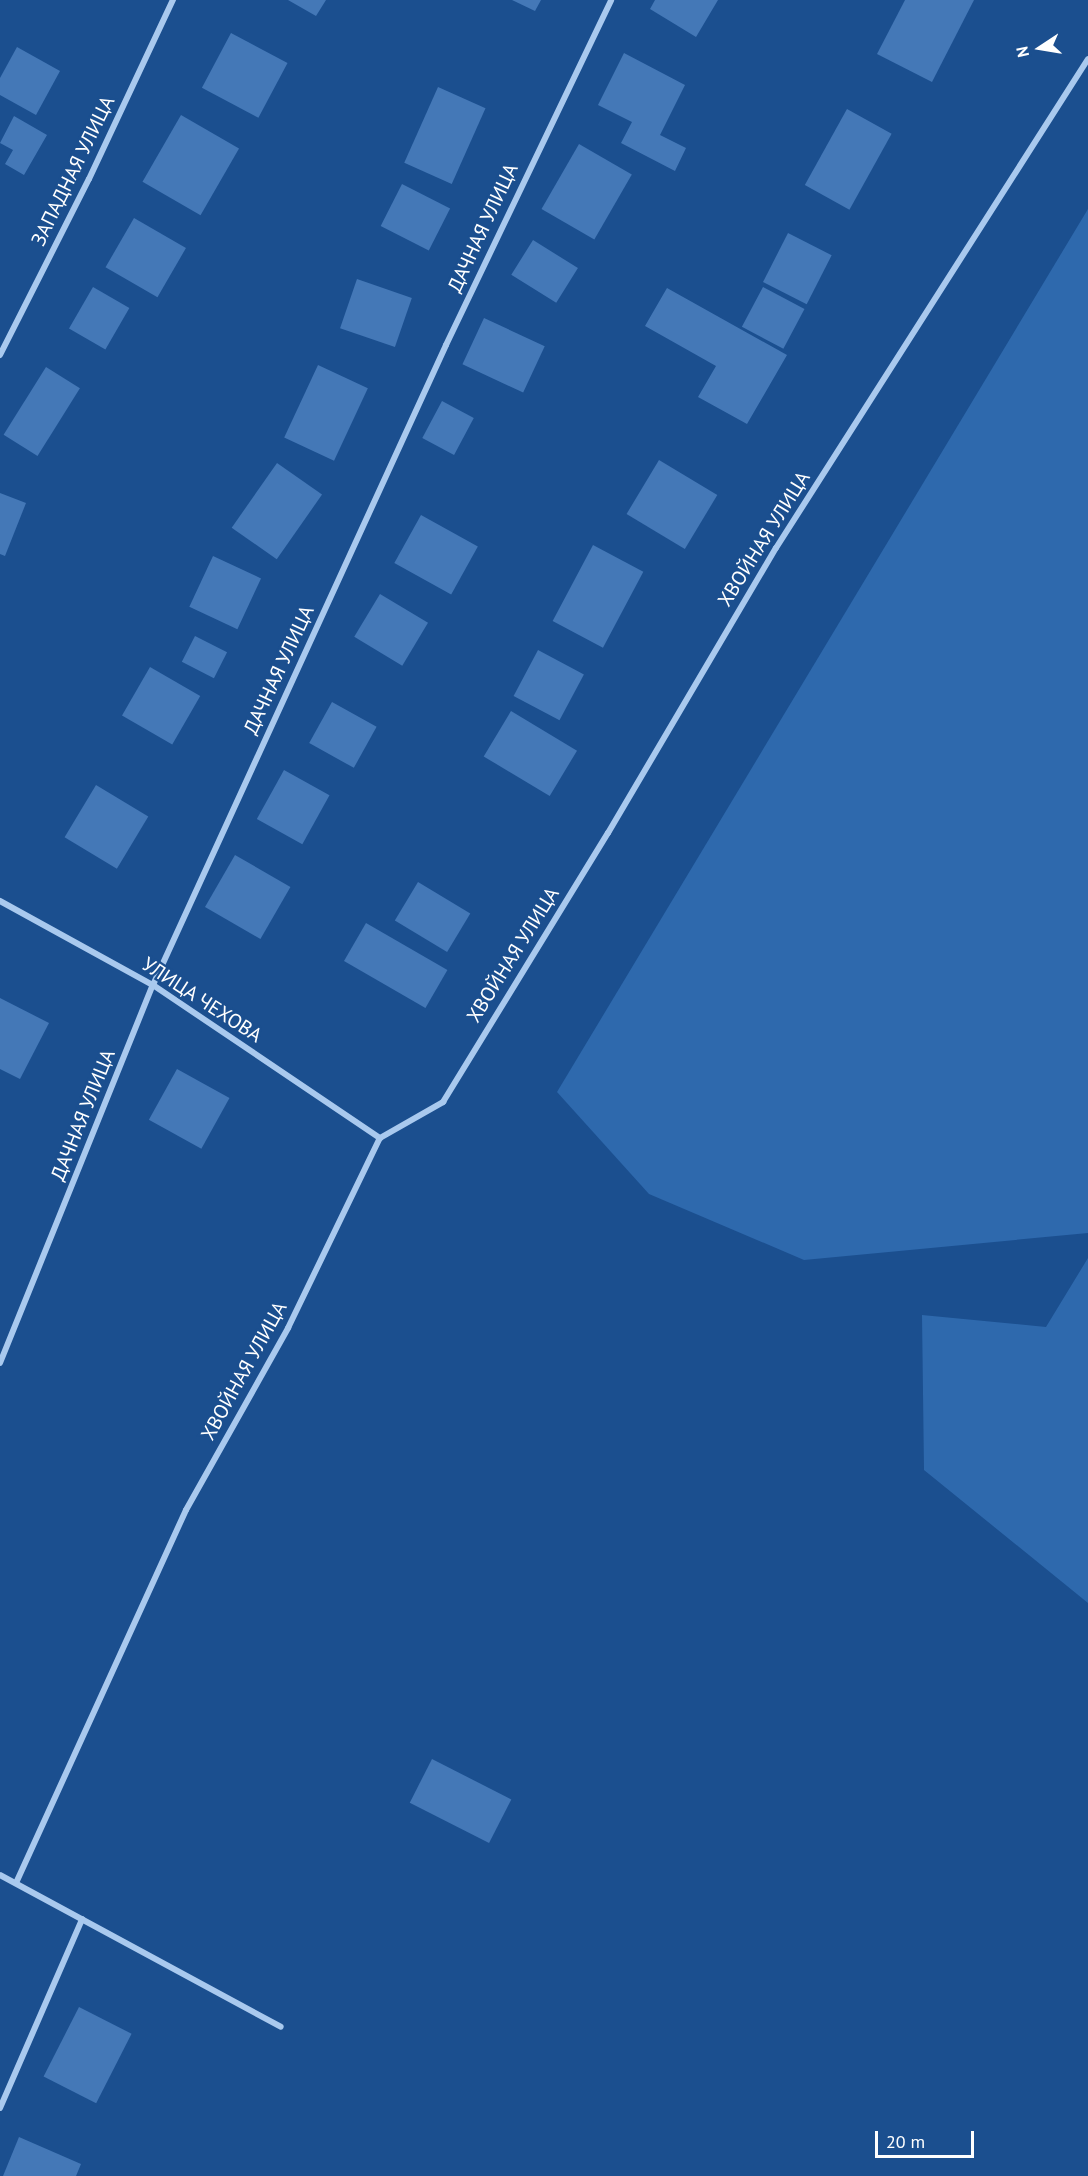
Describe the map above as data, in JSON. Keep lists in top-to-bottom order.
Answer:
{
  "streets": {
    "street": [
      "ЗАПАДНАЯ УЛИЦА",
      "ДАЧНАЯ УЛИЦА",
      "ХВОЙНАЯ УЛИЦА",
      "УЛИЦА ЧЕХОВА"
    ]
  },
  "crossings": [
    ["ДАЧНАЯ УЛИЦА", "УЛИЦА ЧЕХОВА"],
    ["ХВОЙНАЯ УЛИЦА", "УЛИЦА ЧЕХОВА"]
  ],
  "scale_bar": "20 m",
  "north": "left"
}
